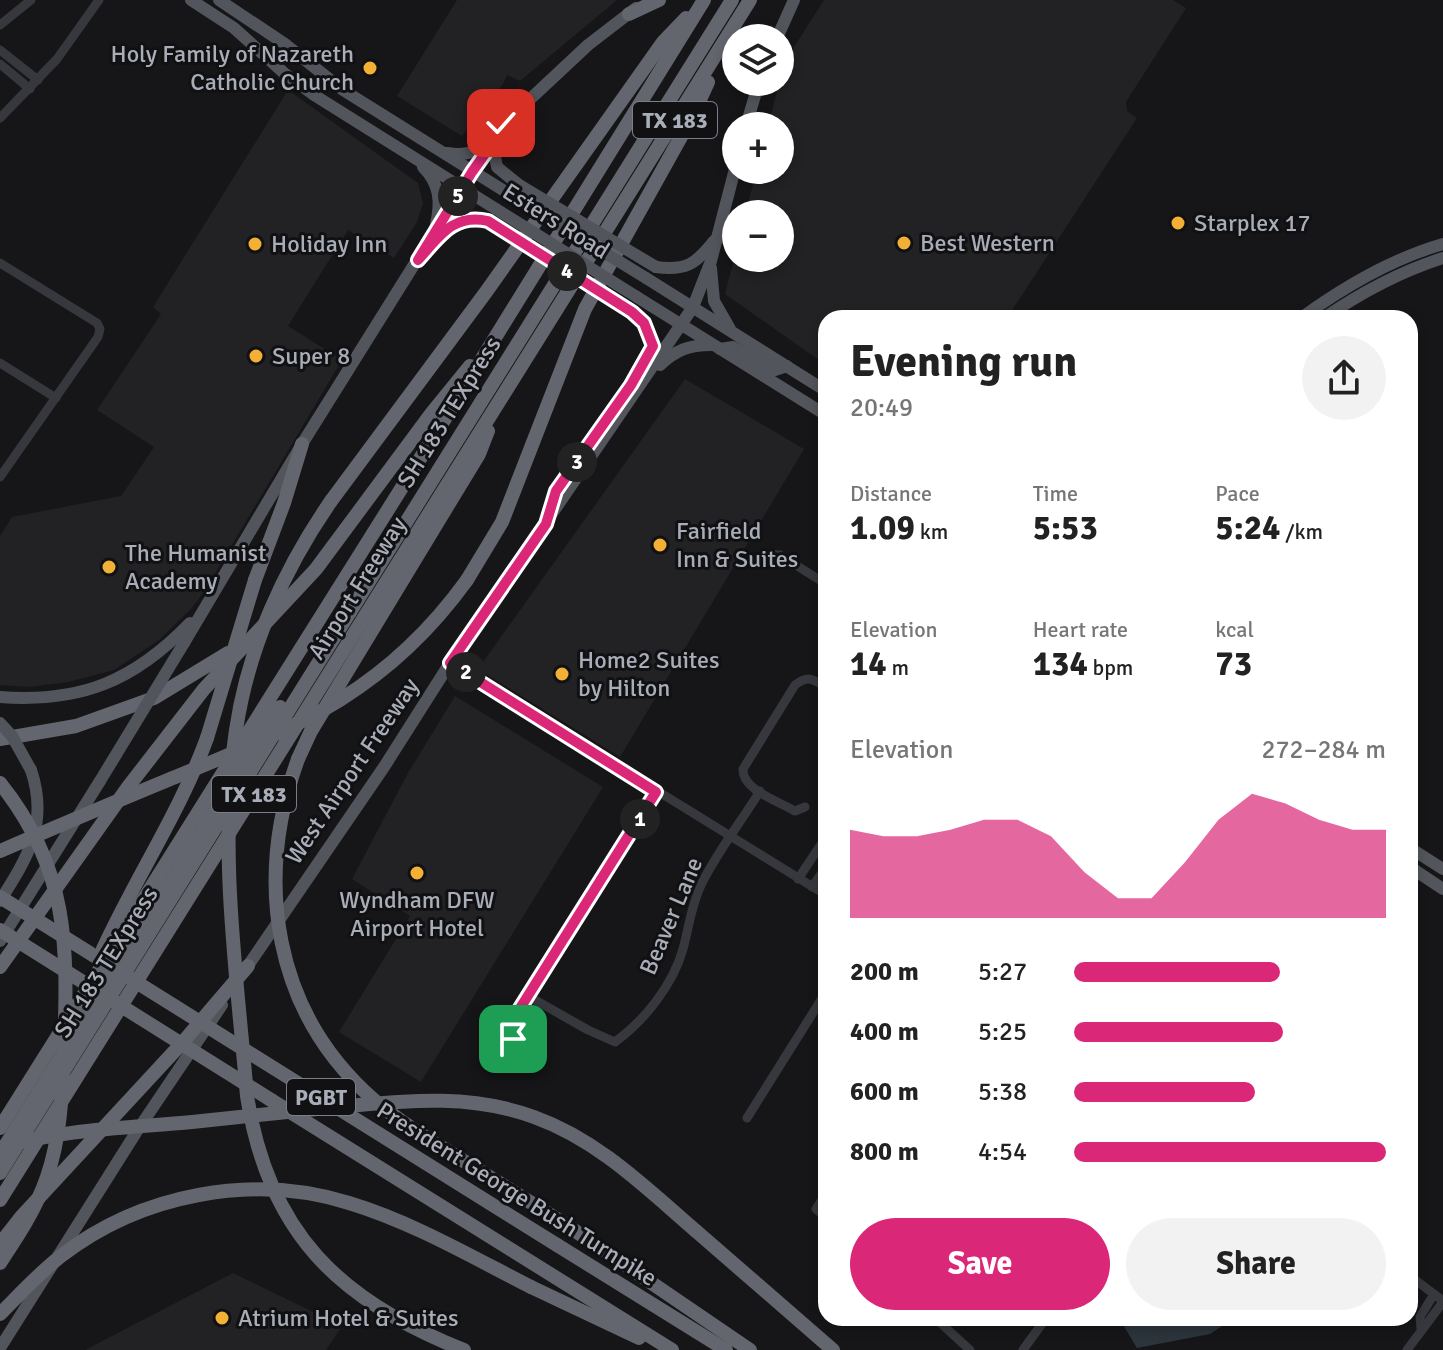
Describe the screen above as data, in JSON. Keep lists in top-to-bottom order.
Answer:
{
  "streets": {
    "highway": [
      "TX 183",
      "SH 183 TEXpress",
      "Airport Freeway",
      "PGBT",
      "President George Bush Turnpike"
    ],
    "main road": ["Esters Road", "West Airport Freeway"],
    "street": ["Beaver Lane"]
  },
  "crossings": [
    ["Esters Road", "West Airport Freeway"]
  ],
  "places": [
    "Holy Family of Nazareth Catholic Church",
    "Starplex 17",
    "Best Western",
    "Holiday Inn",
    "Super 8",
    "Fairfield Inn & Suites",
    "The Humanist Academy",
    "Home2 Suites by Hilton",
    "Wyndham DFW Airport Hotel",
    "Atrium Hotel & Suites"
  ],
  "page": {
    "map_buttons": ["+", "−"],
    "pins": [
      "5",
      "4",
      "3",
      "2",
      "1"
    ],
    "heading": ["Evening run", "20:49"],
    "stats": [
      ["Distance", "1.09 km"],
      ["Time", "5:53"],
      ["Pace", "5:24 /km"],
      ["Elevation", "14 m"],
      ["Heart rate", "134 bpm"],
      ["kcal", "73"]
    ],
    "chart": ["Elevation", "272–284 m"],
    "list": [
      {
        "name": "200 m",
        "note": "5:27"
      },
      {
        "name": "400 m",
        "note": "5:25"
      },
      {
        "name": "600 m",
        "note": "5:38"
      },
      {
        "name": "800 m",
        "note": "4:54"
      }
    ],
    "buttons": ["Save", "Share"]
  }
}
